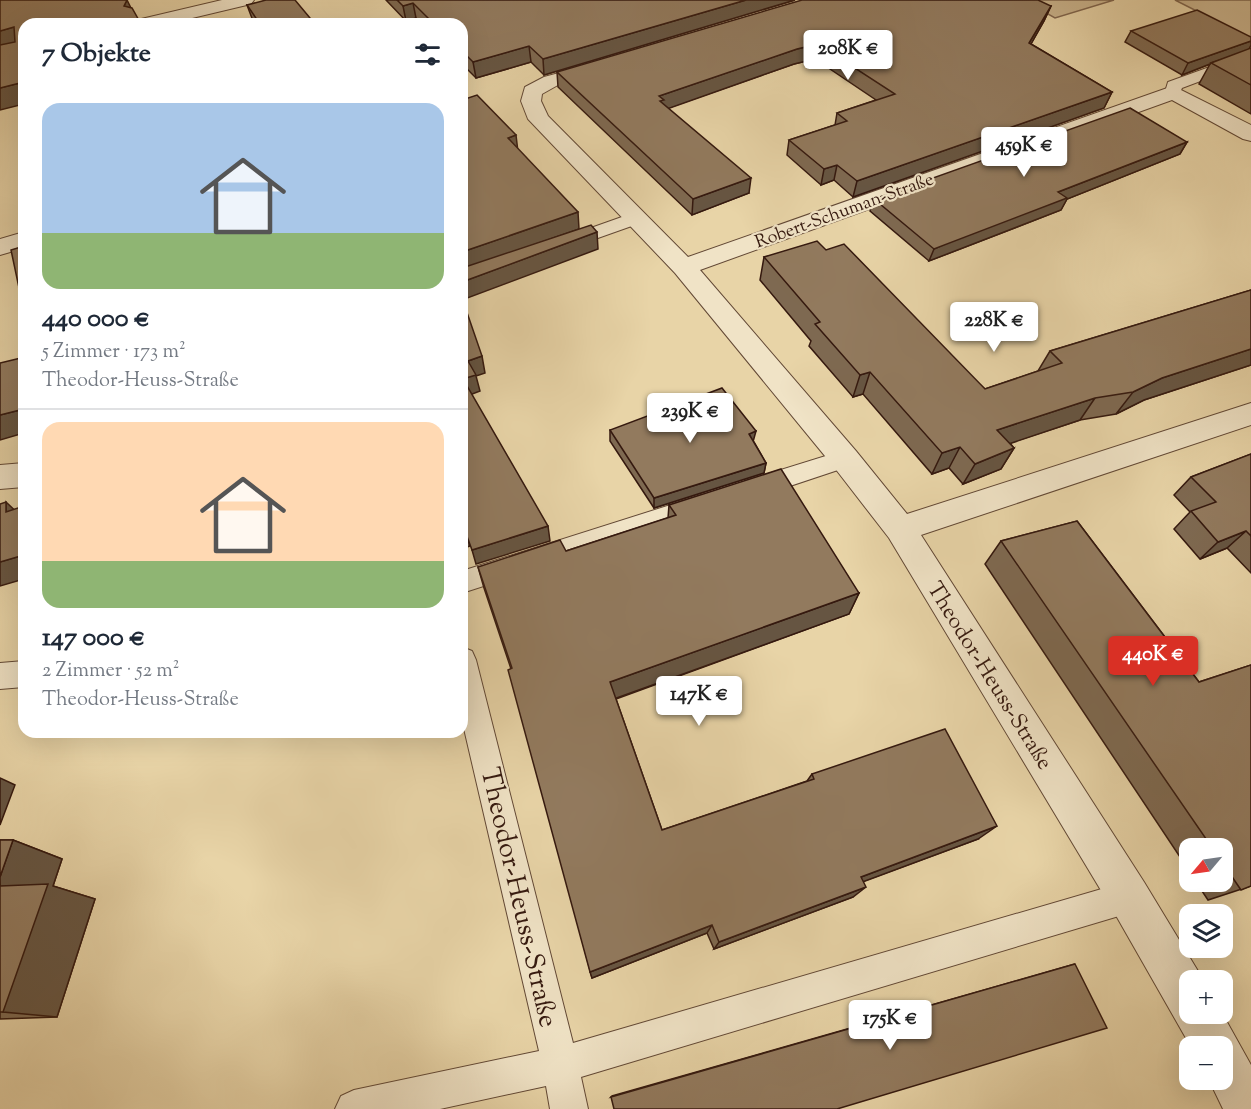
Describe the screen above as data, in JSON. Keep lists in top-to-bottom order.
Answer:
{
  "streets": {
    "street": ["Robert-Schuman-Straße", "Theodor-Heuss-Straße"]
  },
  "crossings": [
    ["Robert-Schuman-Straße", "Theodor-Heuss-Straße"]
  ],
  "north": "bottom left",
  "page": {
    "heading": "7 Objekte",
    "price": [
      "208K €",
      "459K €",
      "228K €",
      "239K €",
      "440K €",
      "147K €",
      "175K €"
    ],
    "list": [
      {
        "name": "440 000 €",
        "note": "5 Zimmer · 173 m² · Theodor-Heuss-Straße"
      },
      {
        "name": "147 000 €",
        "note": "2 Zimmer · 52 m² · Theodor-Heuss-Straße"
      }
    ],
    "map_buttons": ["+", "−"]
  }
}
